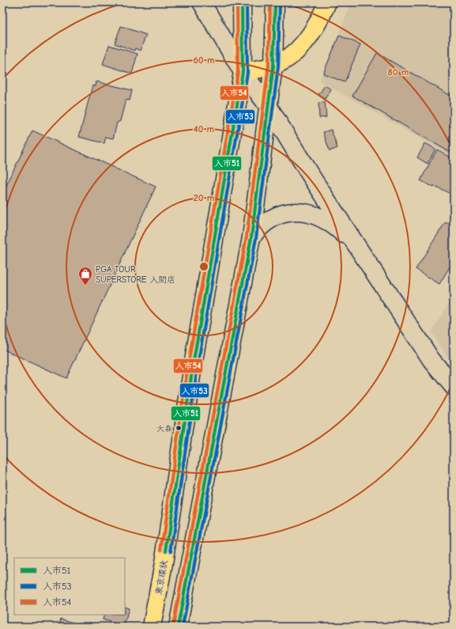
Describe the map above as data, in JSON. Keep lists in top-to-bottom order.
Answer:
{
  "streets": {
    "main road": ["東京環状"]
  },
  "places": {
    "shop": ["PGA TOUR SUPERSTORE 入間店"],
    "other": ["大森"]
  },
  "lines": ["transit line 入市51", "transit line 入市53", "transit line 入市54"],
  "legend": ["入市51", "入市53", "入市54"],
  "rings": [
    "60 m",
    "80 m",
    "40 m",
    "20 m"
  ]
}
